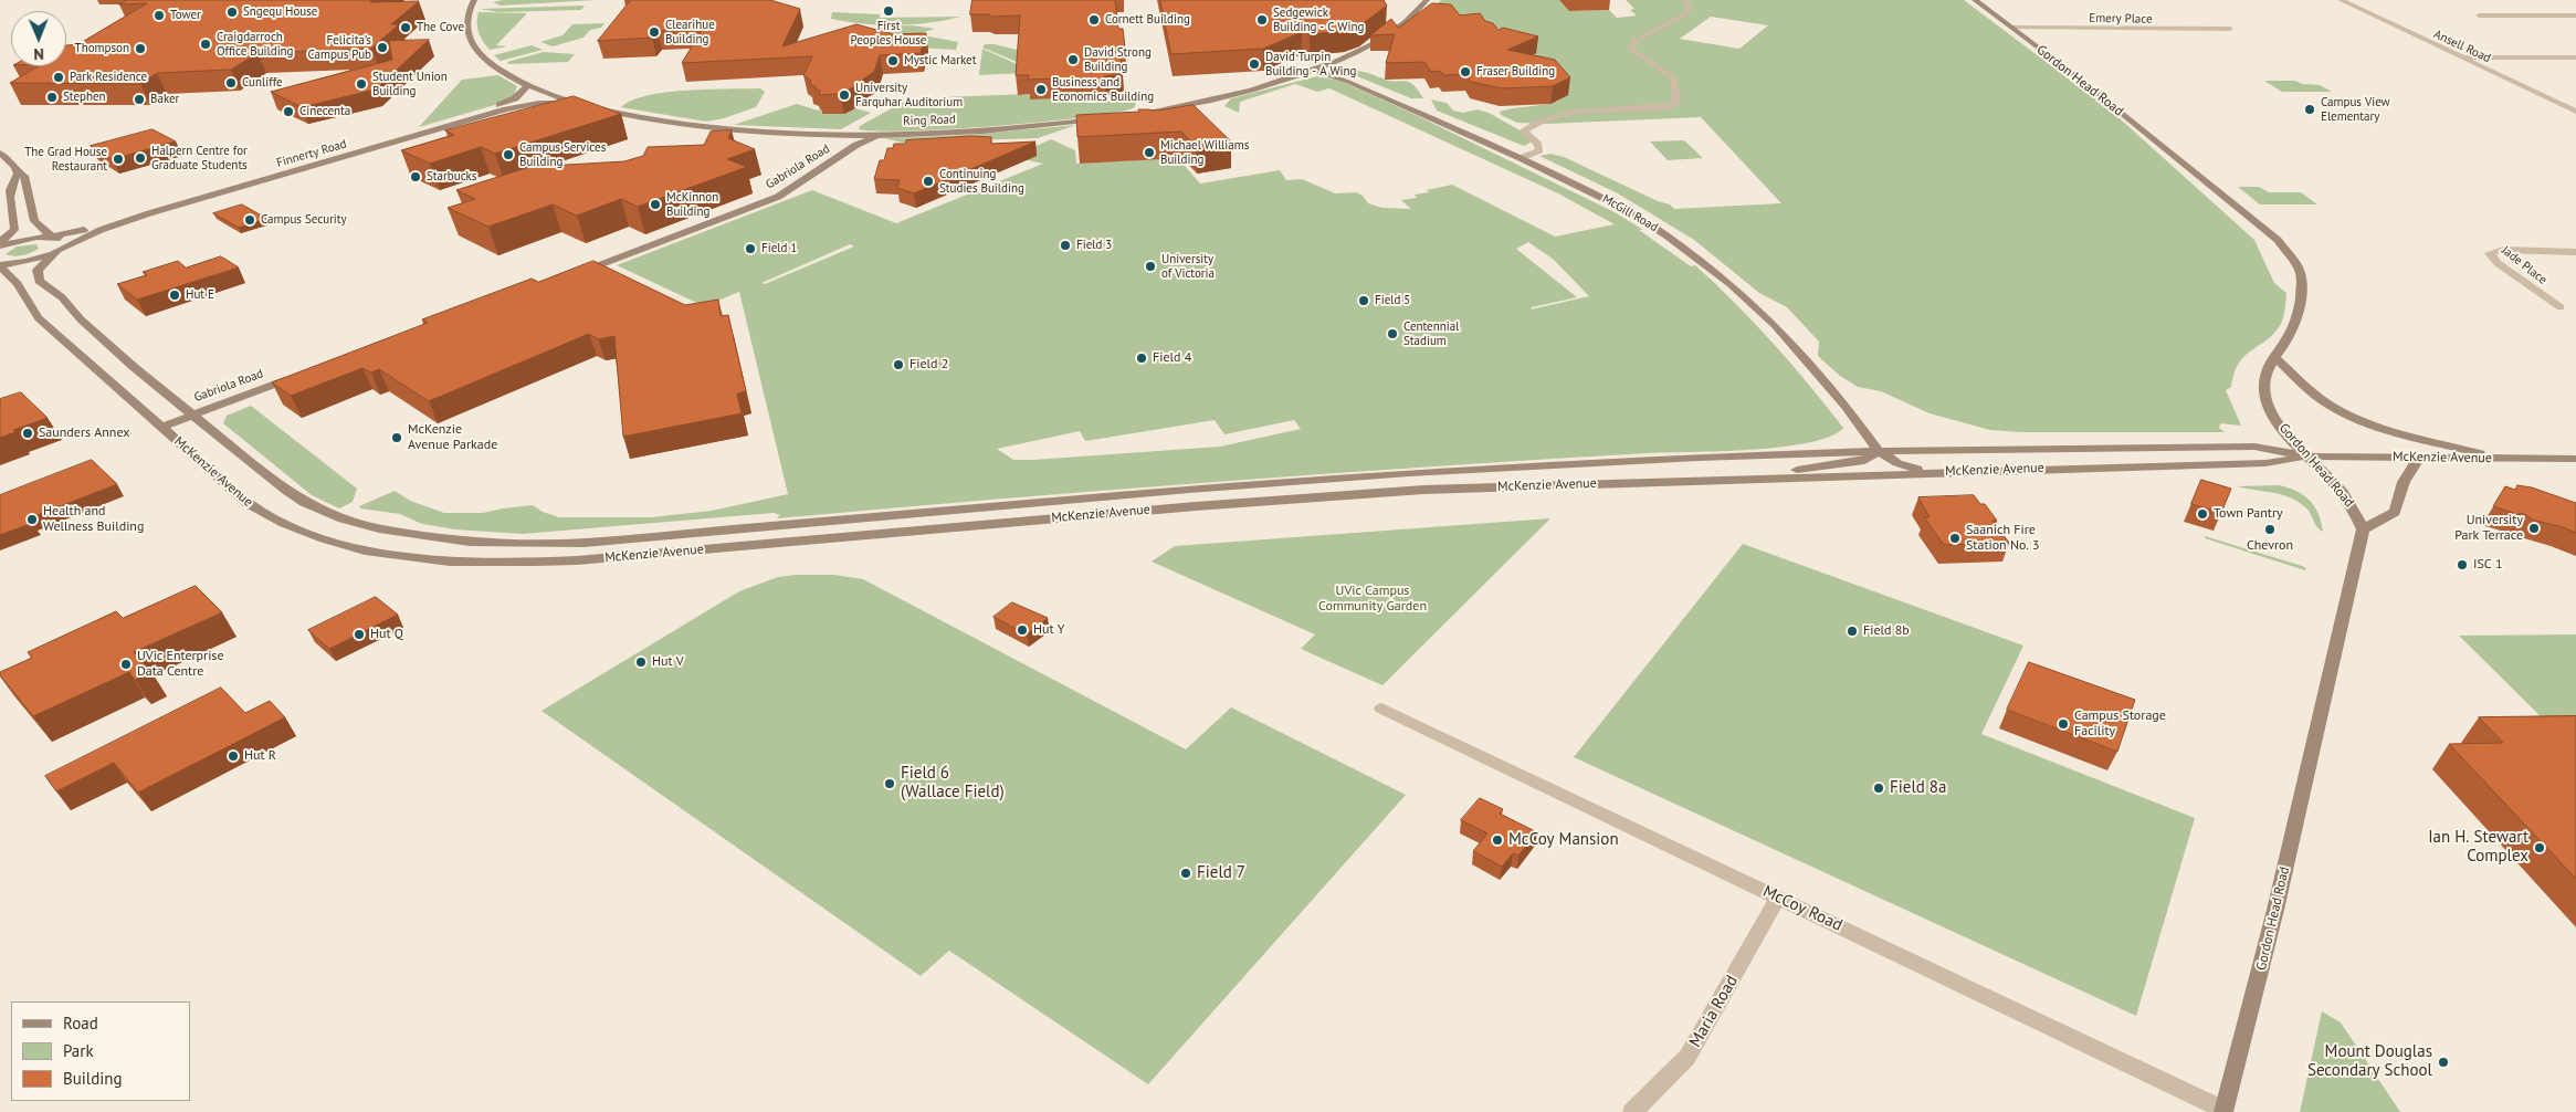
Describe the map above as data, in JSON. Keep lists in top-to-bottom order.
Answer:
{
  "streets": {
    "main road": [
      "Gordon Head Road",
      "Ring Road",
      "Finnerty Road",
      "Gabriola Road",
      "McGill Road",
      "McKenzie Avenue"
    ],
    "street": [
      "Emery Place",
      "Ansell Road",
      "Jade Place",
      "McCoy Road",
      "Maria Road"
    ]
  },
  "crossings": [
    ["Emery Place", "Gordon Head Road"],
    ["Gordon Head Road", "McKenzie Avenue"],
    ["Gordon Head Road", "McCoy Road"],
    ["Ring Road", "Finnerty Road"],
    ["Ring Road", "Gabriola Road"],
    ["Finnerty Road", "McKenzie Avenue"],
    ["Gabriola Road", "McKenzie Avenue"],
    ["McGill Road", "McKenzie Avenue"],
    ["McCoy Road", "Maria Road"]
  ],
  "parks": ["UVic Campus Community Garden"],
  "places": [
    "First Peoples House",
    "Sngequ House",
    "Tower",
    "Cornett Building",
    "Sedgewick Building - C Wing",
    "The Cove",
    "Clearihue Building",
    "Craigdarroch Office Building",
    "Felicita’s Campus Pub",
    "Thompson",
    "David Strong Building",
    "Mystic Market",
    "David Turpin Building - A Wing",
    "Fraser Building",
    "Park Residence",
    "Cunliffe",
    "Student Union Building",
    "Business and Economics Building",
    "University Farquhar Auditorium",
    "Stephen",
    "Baker",
    "Campus View Elementary",
    "Cinecenta",
    "Michael Williams Building",
    "Campus Services Building",
    "Halpern Centre for Graduate Students",
    "The Grad House Restaurant",
    "Starbucks",
    "Continuing Studies Building",
    "McKinnon Building",
    "Campus Security",
    "Field 3",
    "Field 1",
    "University of Victoria",
    "Hut E",
    "Field 5",
    "Centennial Stadium",
    "Field 4",
    "Field 2",
    "Saunders Annex",
    "McKenzie Avenue Parkade",
    "Town Pantry",
    "Health and Wellness Building",
    "University Park Terrace",
    "Chevron",
    "Saanich Fire Station No. 3",
    "ISC 1",
    "Hut Y",
    "Field 8b",
    "Hut Q",
    "Hut V",
    "UVic Enterprise Data Centre",
    "Campus Storage Facility",
    "Hut R",
    "Field 6 (Wallace Field)",
    "Field 8a",
    "McCoy Mansion",
    "Ian H. Stewart Complex",
    "Field 7",
    "Mount Douglas Secondary School"
  ],
  "legend": ["Road", "Park", "Building"],
  "north": "bottom"
}
